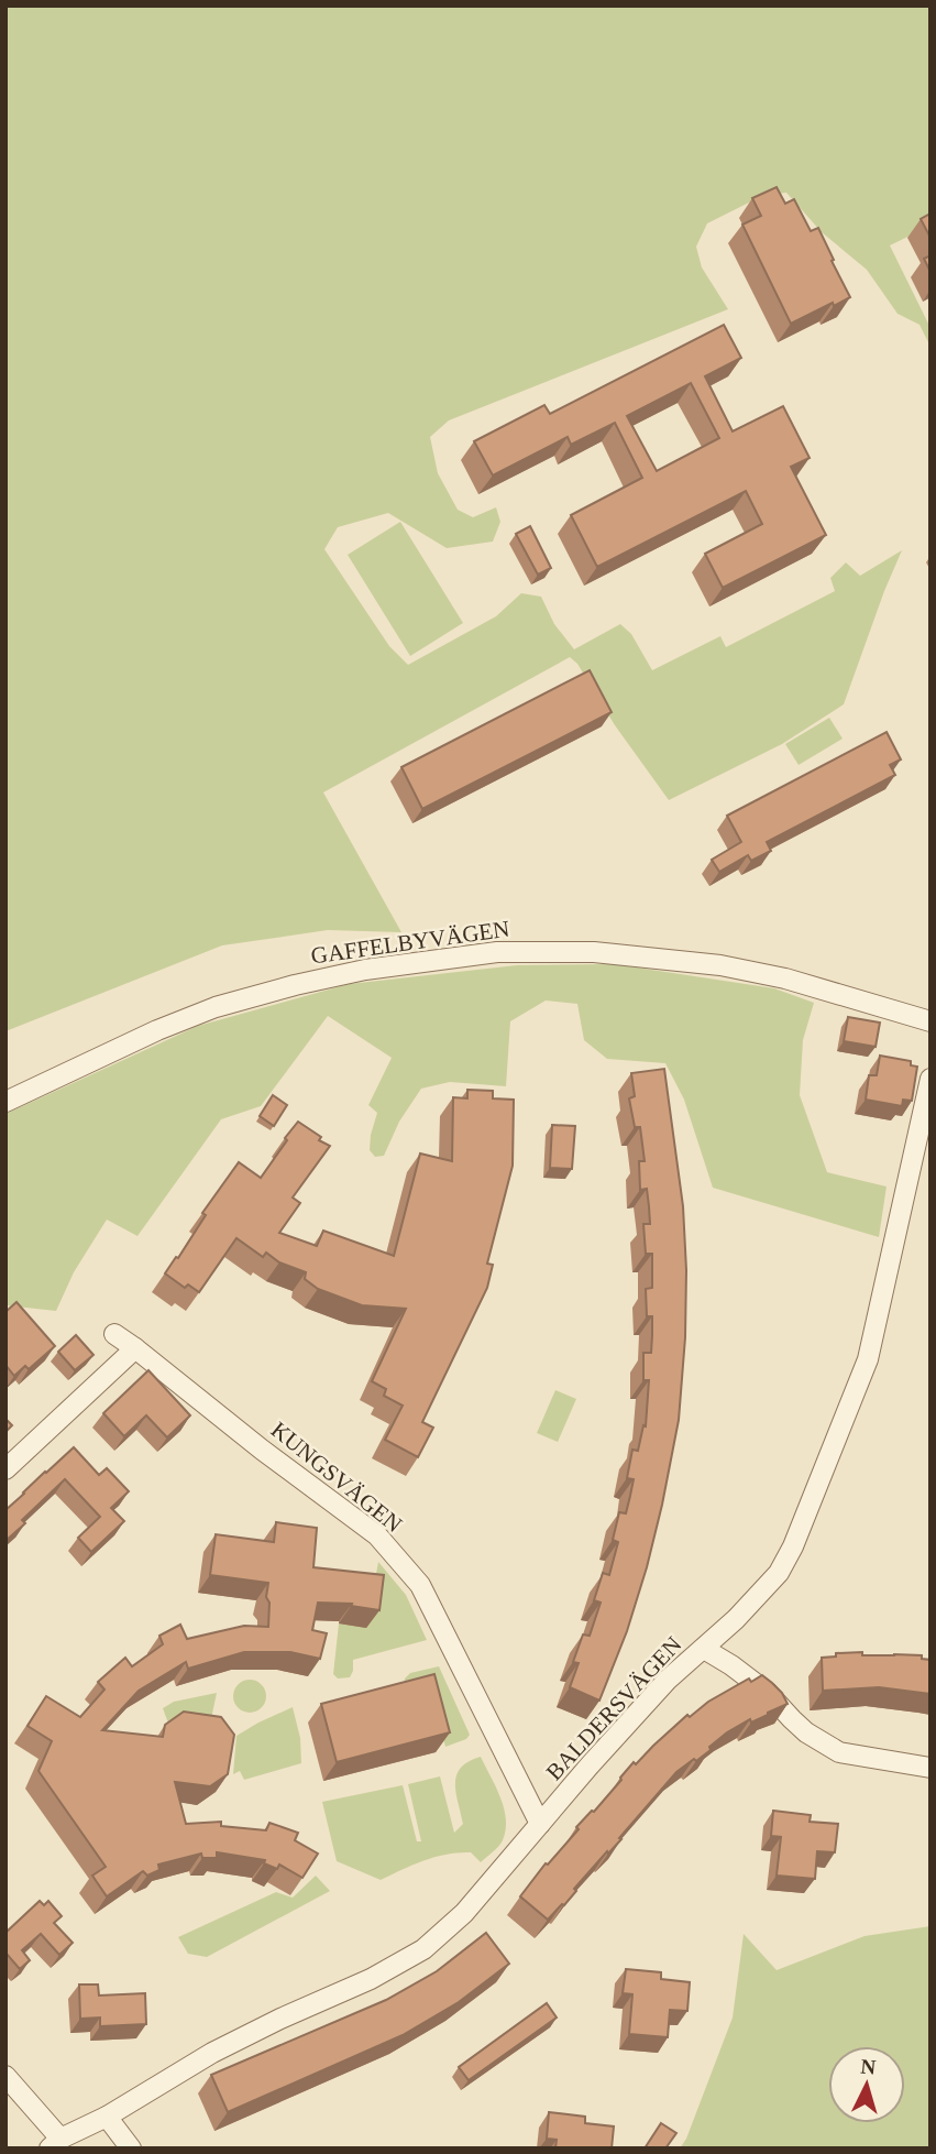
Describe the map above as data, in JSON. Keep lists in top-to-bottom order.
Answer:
{
  "streets": {
    "street": ["GAFFELBYVÄGEN", "KUNGSVÄGEN", "BALDERSVÄGEN"]
  },
  "crossings": [
    ["KUNGSVÄGEN", "BALDERSVÄGEN"]
  ],
  "north": "top"
}
